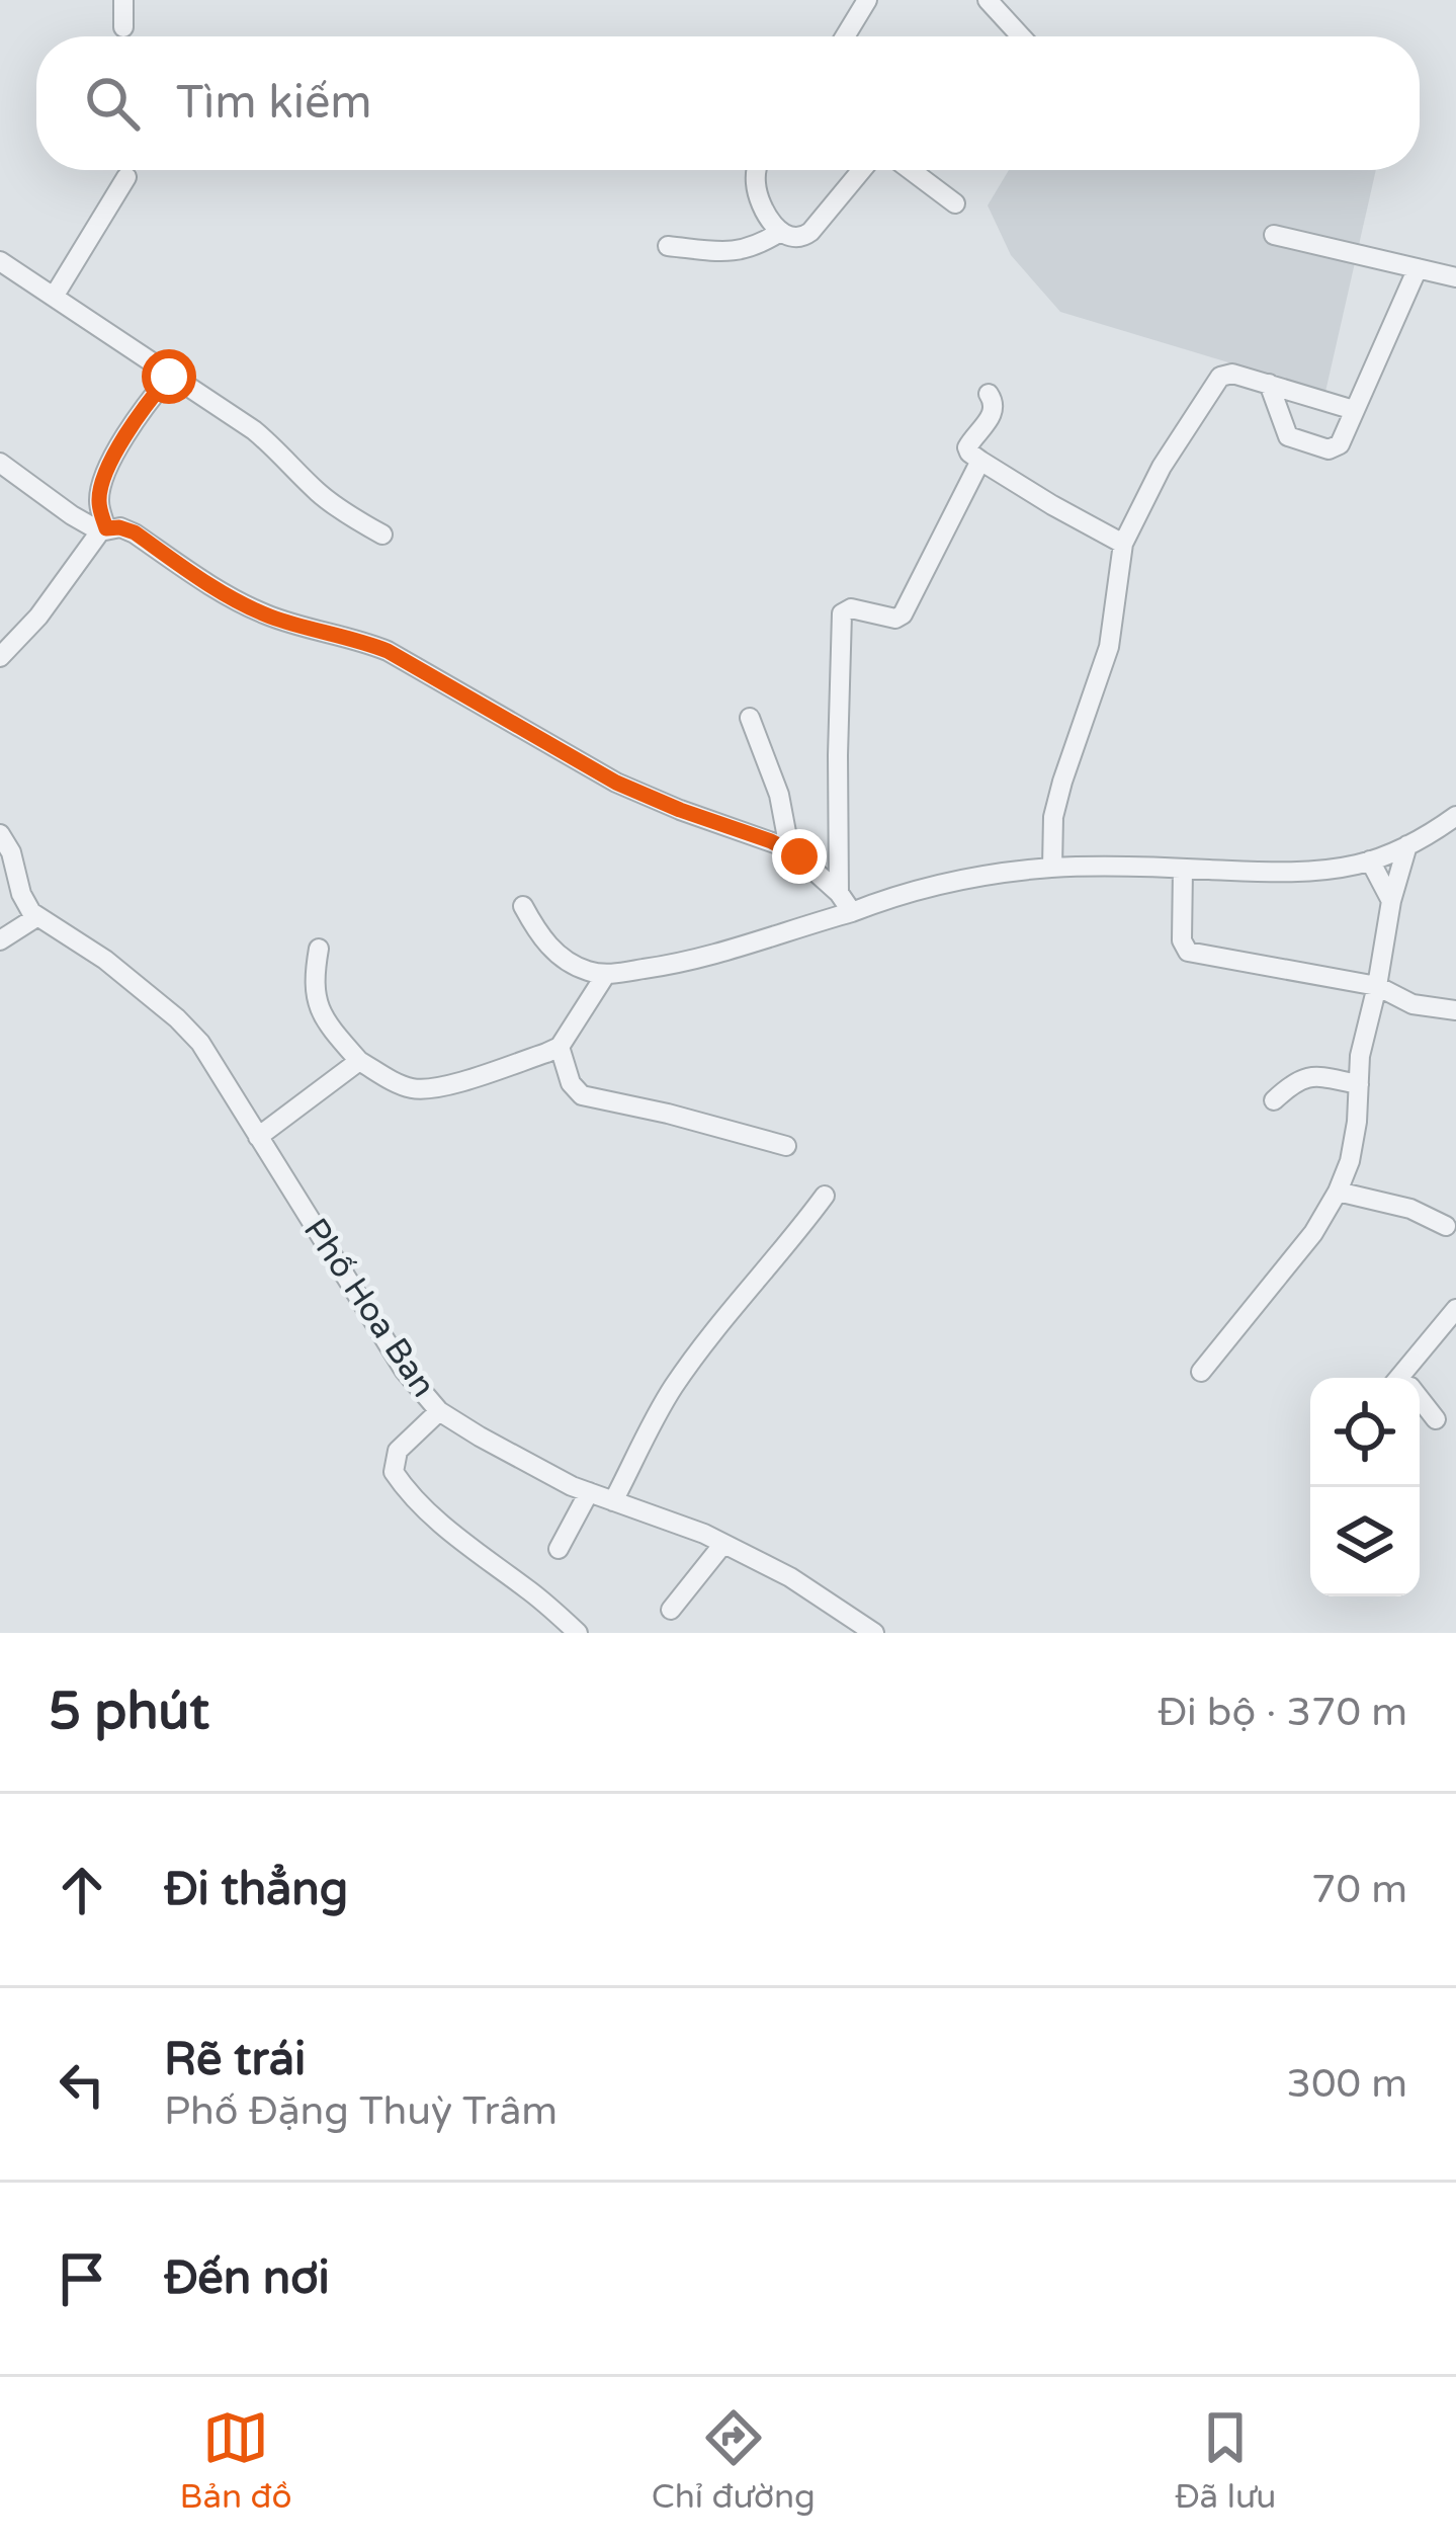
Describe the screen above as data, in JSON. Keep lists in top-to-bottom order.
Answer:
{
  "streets": {
    "street": ["Phố Hoa Ban"]
  },
  "page": {
    "search": "Tìm kiếm",
    "heading": ["5 phút", "Đi bộ · 370 m"],
    "list": [
      ["Đi thẳng", "70 m"],
      ["Rẽ trái", "Phố Đặng Thuỳ Trâm", "300 m"],
      "Đến nơi"
    ],
    "nav": ["Bản đồ", "Chỉ đường", "Đã lưu"]
  }
}
